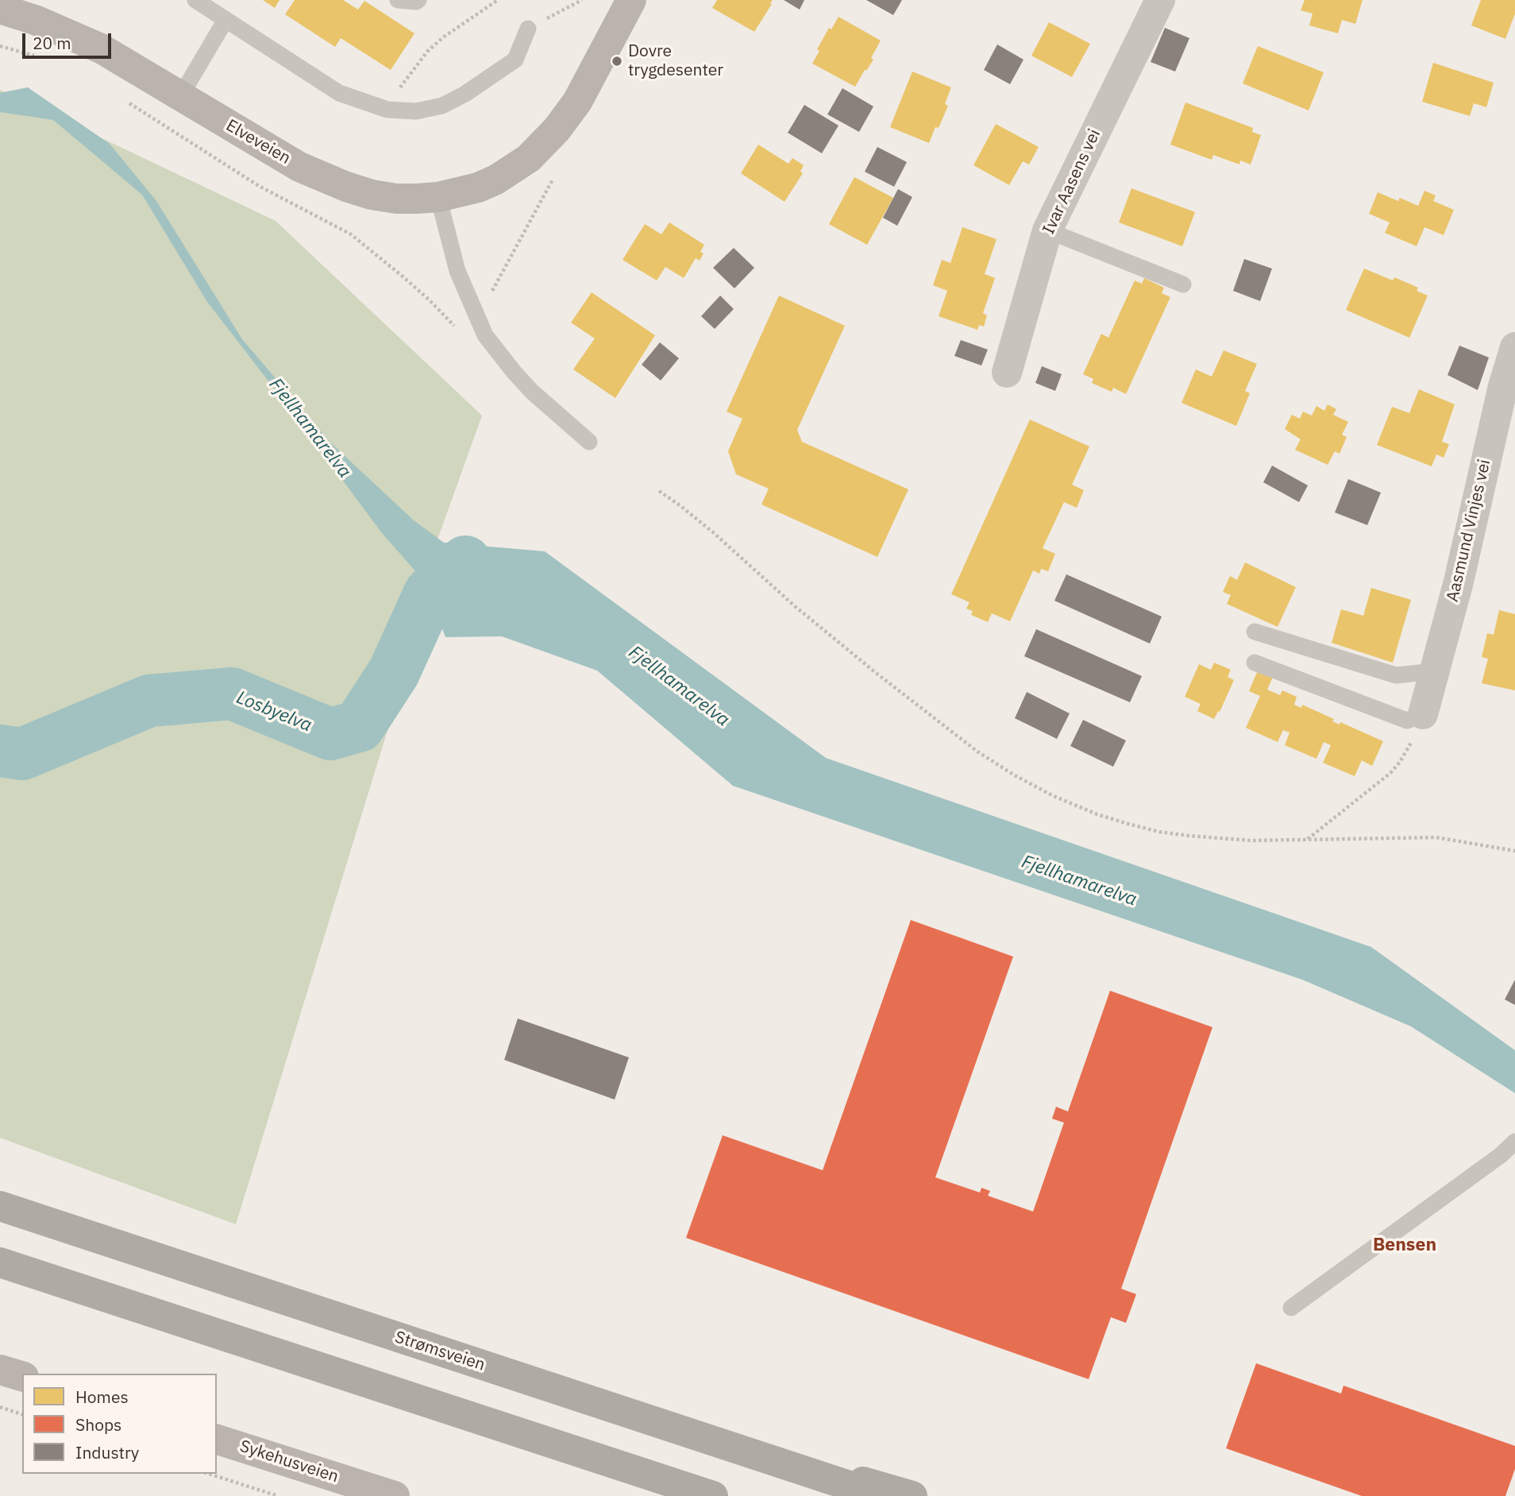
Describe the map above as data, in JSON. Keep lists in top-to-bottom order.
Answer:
{
  "streets": {
    "highway": ["Strømsveien"],
    "main road": ["Elveveien", "Sykehusveien"],
    "street": ["Ivar Aasens vei", "Aasmund Vinjes vei"]
  },
  "districts": ["Bensen"],
  "water": ["Fjellhamarelva", "Losbyelva"],
  "places": ["Dovre trygdesenter"],
  "legend": ["Homes", "Shops", "Industry"],
  "scale_bar": "20 m"
}
